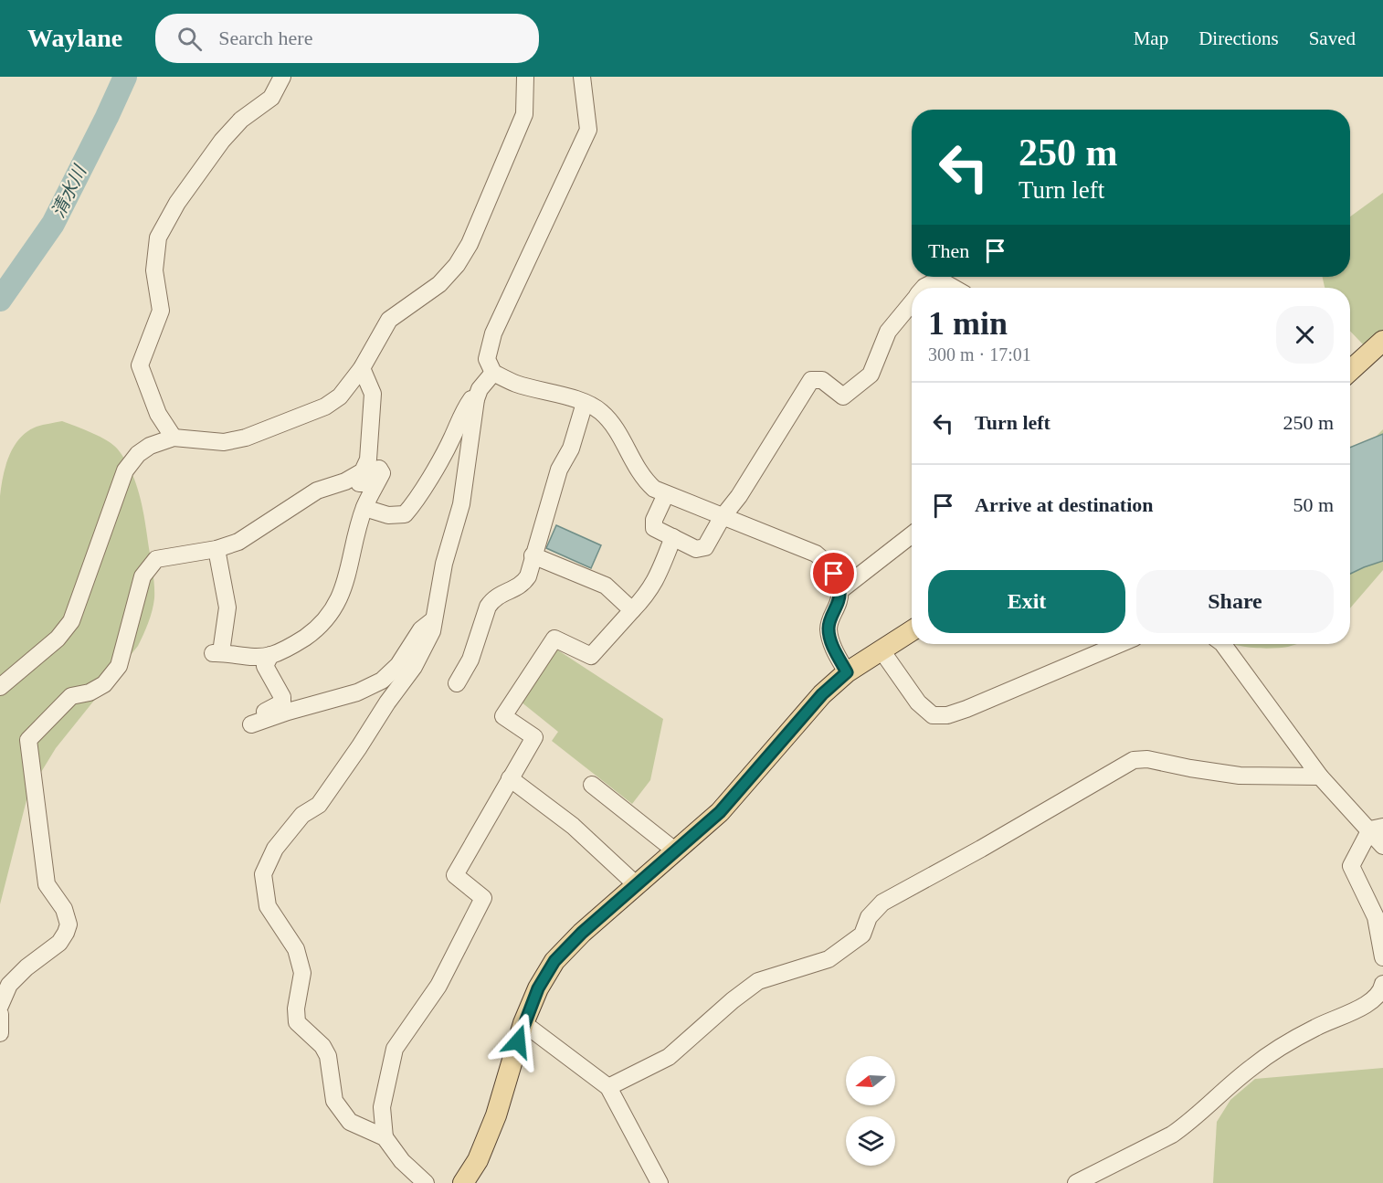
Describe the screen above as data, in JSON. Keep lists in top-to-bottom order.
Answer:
{
  "water": ["清水川"],
  "north": "left",
  "page": {
    "header": "Waylane",
    "search": "Search here",
    "nav": ["Map", "Directions", "Saved"],
    "turn": ["250 m", "Turn left"],
    "then": "Then",
    "heading": ["1 min", "300 m · 17:01"],
    "list": [
      {
        "name": "Turn left",
        "value": "250 m"
      },
      {
        "name": "Arrive at destination",
        "value": "50 m"
      }
    ],
    "buttons": ["Exit", "Share"]
  }
}
